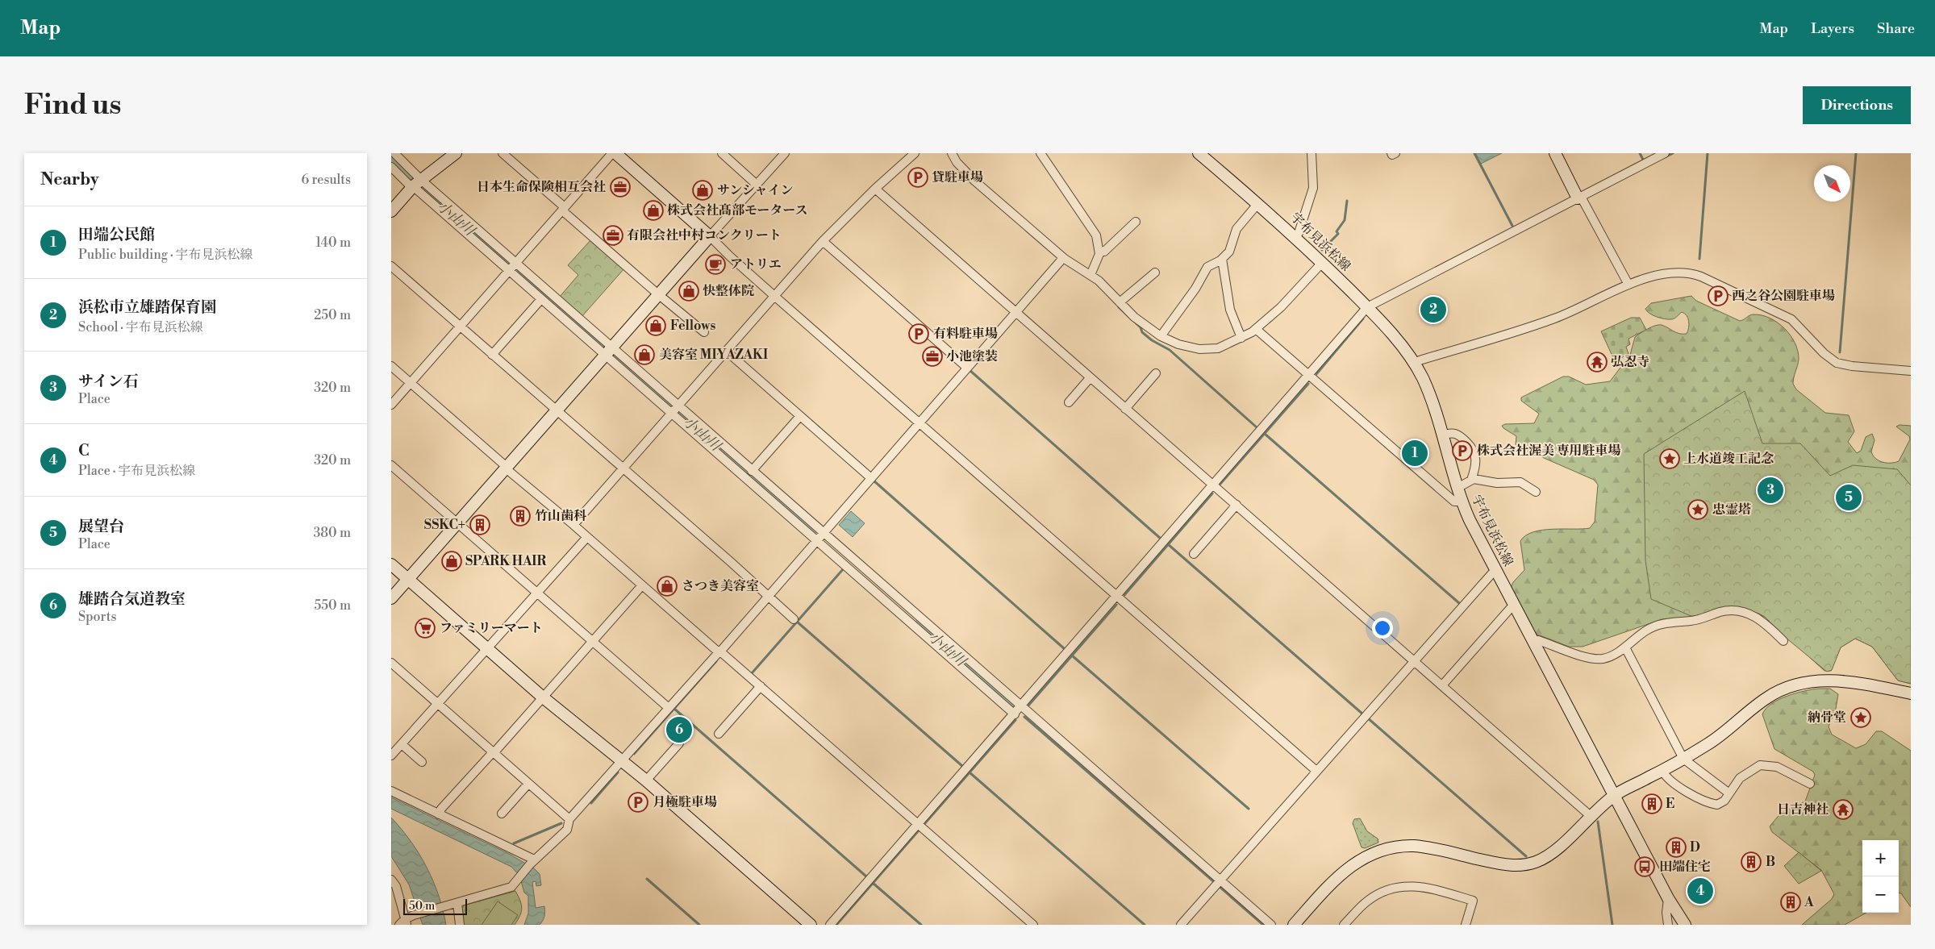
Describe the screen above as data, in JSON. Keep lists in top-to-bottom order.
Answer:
{
  "streets": {
    "street": ["宇布見浜松線"]
  },
  "water": ["小山川"],
  "places": {
    "parking": [
      "貸駐車場",
      "西之谷公園駐車場",
      "有料駐車場",
      "株式会社渥美 専用駐車場",
      "月極駐車場"
    ],
    "office": ["日本生命保険相互会社", "有限会社中村コンクリート", "小池塗装"],
    "shop": [
      "サンシャイン",
      "株式会社髙部モータース",
      "快整体院",
      "Fellows",
      "美容室 MIYAZAKI",
      "SPARK HAIR",
      "さつき美容室"
    ],
    "cafe": ["アトリエ"],
    "temple": ["弘忍寺", "日吉神社"],
    "place": ["上水道竣工記念", "忠霊塔", "納骨堂"],
    "building": [
      "竹山歯科",
      "SSKC+",
      "E",
      "D",
      "B",
      "A"
    ],
    "supermarket": ["ファミリーマート"],
    "bus stop": ["田端住宅"]
  },
  "scale_bar": "50 m",
  "north": "bottom right",
  "page": {
    "header": "Map",
    "nav": ["Map", "Layers", "Share"],
    "buttons": "Directions",
    "title": "Find us",
    "heading": ["Nearby", "6 results"],
    "list": [
      {
        "mark": "1",
        "name": "田端公民館",
        "note": "Public building · 宇布見浜松線",
        "value": "140 m"
      },
      {
        "mark": "2",
        "name": "浜松市立雄踏保育園",
        "note": "School · 宇布見浜松線",
        "value": "250 m"
      },
      {
        "mark": "3",
        "name": "サイン石",
        "note": "Place",
        "value": "320 m"
      },
      {
        "mark": "4",
        "name": "C",
        "note": "Place · 宇布見浜松線",
        "value": "320 m"
      },
      {
        "mark": "5",
        "name": "展望台",
        "note": "Place",
        "value": "380 m"
      },
      {
        "mark": "6",
        "name": "雄踏合気道教室",
        "note": "Sports",
        "value": "550 m"
      }
    ],
    "pins": [
      "2",
      "1",
      "3",
      "5",
      "6",
      "4"
    ],
    "map_buttons": ["+", "−"],
    "scale": "50 m"
  }
}
